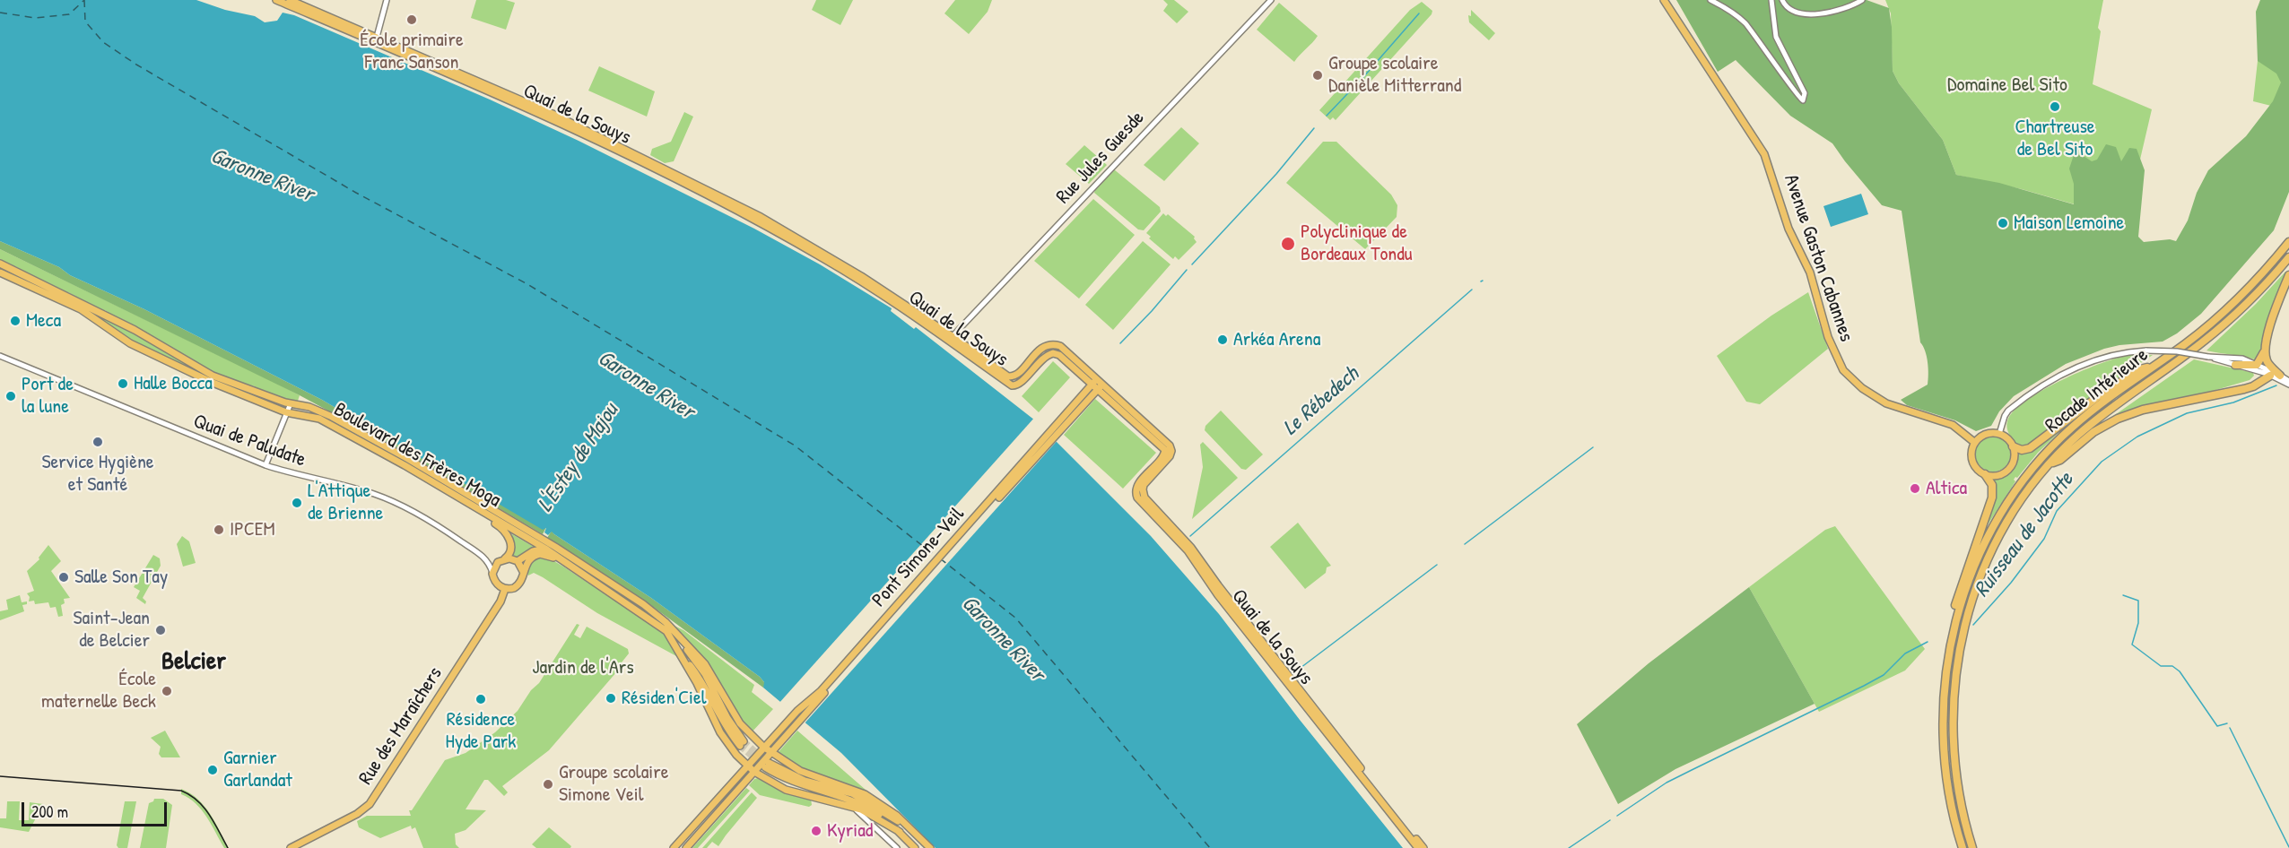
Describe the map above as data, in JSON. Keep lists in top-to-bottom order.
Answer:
{
  "streets": {
    "highway": ["Rocade Intérieure"],
    "main road": [
      "Quai de la Souys",
      "Avenue Gaston Cabannes",
      "Boulevard des Frères Moga",
      "Pont Simone-Veil",
      "Rue des Maraîchers"
    ],
    "street": ["Rue Jules Guesde", "Quai de Paludate"]
  },
  "crossings": [
    ["Quai de la Souys", "Rue Jules Guesde"],
    ["Quai de la Souys", "Pont Simone-Veil"],
    ["Quai de Paludate", "Rue des Maraîchers"]
  ],
  "districts": ["Belcier"],
  "water": [
    "Garonne River",
    "Le Rébedech",
    "L'Estey de Majou",
    "Ruisseau de Jacotte"
  ],
  "parks": ["Domaine Bel Sito", "Jardin de l'Ars"],
  "places": [
    "École primaire Franc Sanson",
    "Groupe scolaire Danièle Mitterrand",
    "Chartreuse de Bel Sito",
    "Maison Lemoine",
    "Polyclinique de Bordeaux Tondu",
    "Meca",
    "Arkéa Arena",
    "Halle Bocca",
    "Port de la lune",
    "Service Hygiène et Santé",
    "Altica",
    "L'Attique de Brienne",
    "IPCEM",
    "Salle Son Tay",
    "Saint-Jean de Belcier",
    "École maternelle Beck",
    "Résiden'Ciel",
    "Résidence Hyde Park",
    "Garnier Garlandat",
    "Groupe scolaire Simone Veil",
    "Kyriad"
  ],
  "scale_bar": "200 m"
}
